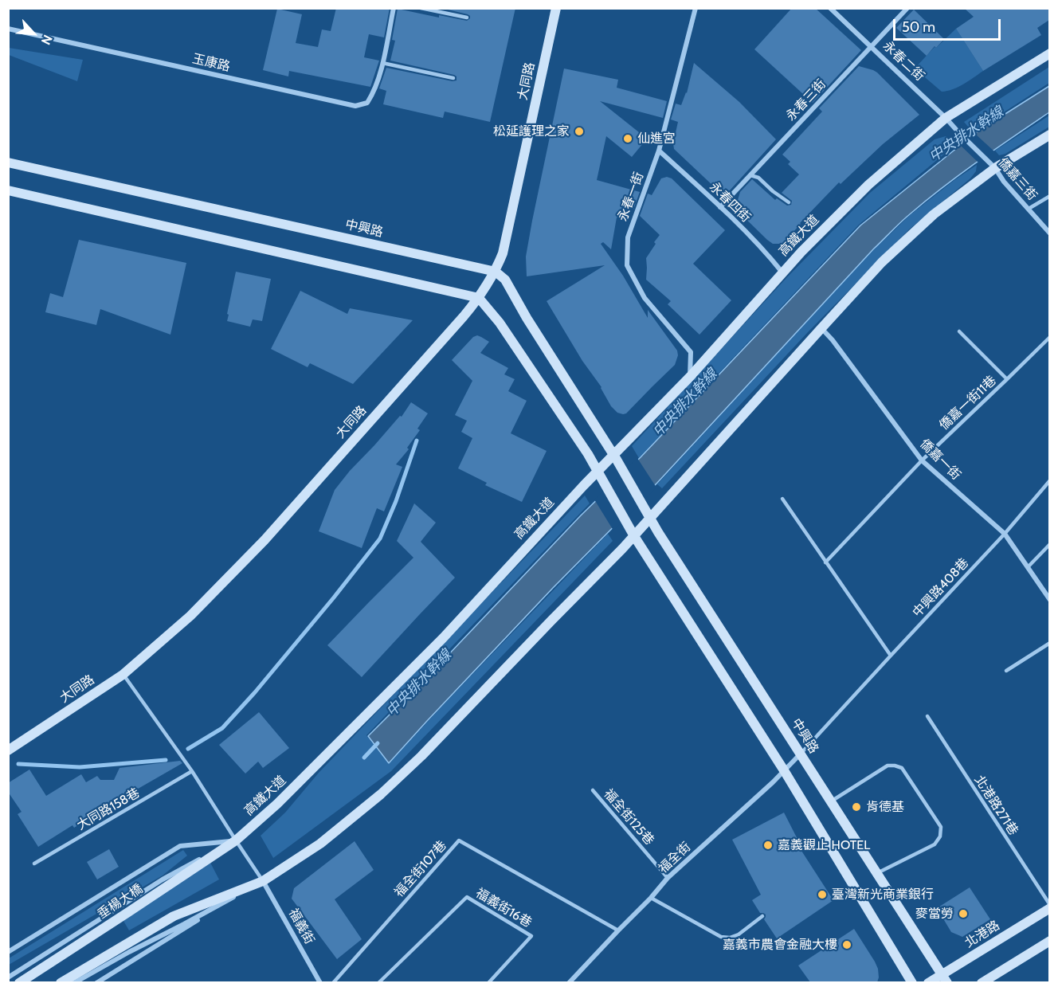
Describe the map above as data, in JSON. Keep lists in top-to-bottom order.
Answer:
{
  "streets": {
    "street": [
      "永春二街",
      "玉康路",
      "大同路",
      "永春三街",
      "僑嘉三街",
      "永春一街",
      "永春四街",
      "中興路",
      "高鐵大道",
      "僑嘉一街",
      "福全街",
      "垂楊大橋",
      "福義街",
      "北港路"
    ],
    "lane": [
      "僑嘉一街11巷",
      "中興路408巷",
      "北港路271巷",
      "大同路158巷",
      "福全街125巷",
      "福全街107巷",
      "福義街16巷"
    ]
  },
  "crossings": [
    ["永春二街", "永春三街"],
    ["永春二街", "僑嘉三街"],
    ["永春二街", "高鐵大道"],
    ["大同路", "中興路"],
    ["永春三街", "永春四街"],
    ["永春一街", "永春四街"],
    ["永春一街", "高鐵大道"],
    ["永春四街", "高鐵大道"],
    ["中興路", "高鐵大道"],
    ["中興路", "中興路408巷"],
    ["中興路", "福全街"],
    ["中興路", "北港路"],
    ["高鐵大道", "垂楊大橋"],
    ["僑嘉一街11巷", "僑嘉一街"],
    ["僑嘉一街", "中興路408巷"],
    ["中興路408巷", "福全街"],
    ["北港路271巷", "北港路"],
    ["福全街125巷", "福全街"],
    ["福全街", "福全街107巷"]
  ],
  "water": ["中央排水幹線"],
  "places": [
    "松延護理之家",
    "仙進宮",
    "肯德基",
    "嘉義觀止 HOTEL",
    "臺灣新光商業銀行",
    "麥當勞",
    "嘉義市農會金融大樓"
  ],
  "scale_bar": "50 m",
  "north": "bottom right"
}
